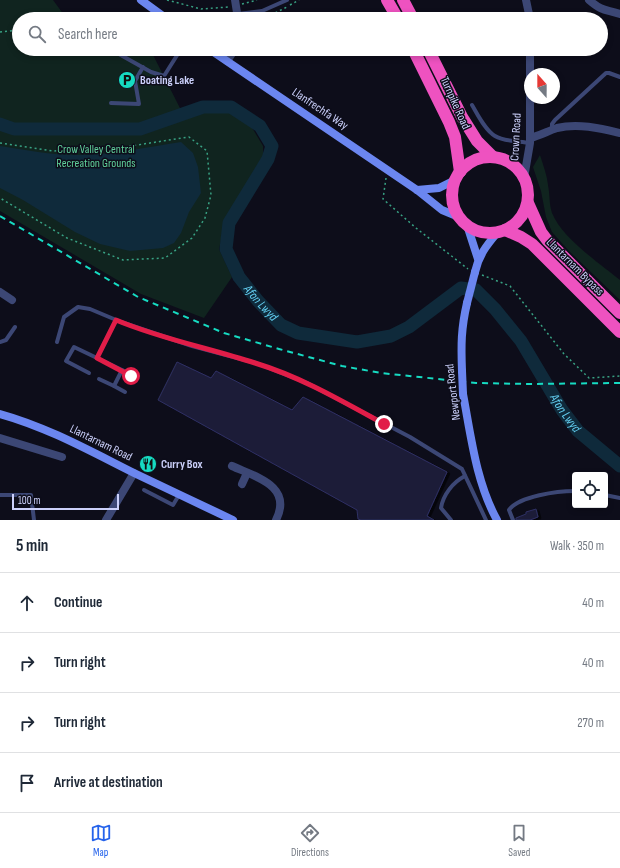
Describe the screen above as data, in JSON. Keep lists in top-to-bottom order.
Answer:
{
  "streets": {
    "highway": ["Turnpike Road", "Llantarnam Bypass"],
    "street": [
      "Llanfrechfa Way",
      "Crown Road",
      "Newport Road",
      "Llantarnam Road"
    ]
  },
  "crossings": [
    ["Turnpike Road", "Llanfrechfa Way"],
    ["Turnpike Road", "Crown Road"],
    ["Turnpike Road", "Llantarnam Bypass"],
    ["Turnpike Road", "Newport Road"],
    ["Llanfrechfa Way", "Crown Road"],
    ["Llanfrechfa Way", "Llantarnam Bypass"],
    ["Llanfrechfa Way", "Newport Road"],
    ["Crown Road", "Llantarnam Bypass"],
    ["Crown Road", "Newport Road"],
    ["Llantarnam Bypass", "Newport Road"]
  ],
  "water": ["Afon Lwyd"],
  "parks": ["Crow Valley Central Recreation Grounds"],
  "places": {
    "parking": ["Boating Lake"],
    "restaurant": ["Curry Box"]
  },
  "scale_bar": "100 m",
  "north": "top",
  "page": {
    "search": "Search here",
    "scale": "100 m",
    "heading": ["5 min", "Walk · 350 m"],
    "list": [
      ["Continue", "40 m"],
      ["Turn right", "40 m"],
      ["Turn right", "270 m"],
      "Arrive at destination"
    ],
    "nav": ["Map", "Directions", "Saved"]
  }
}
